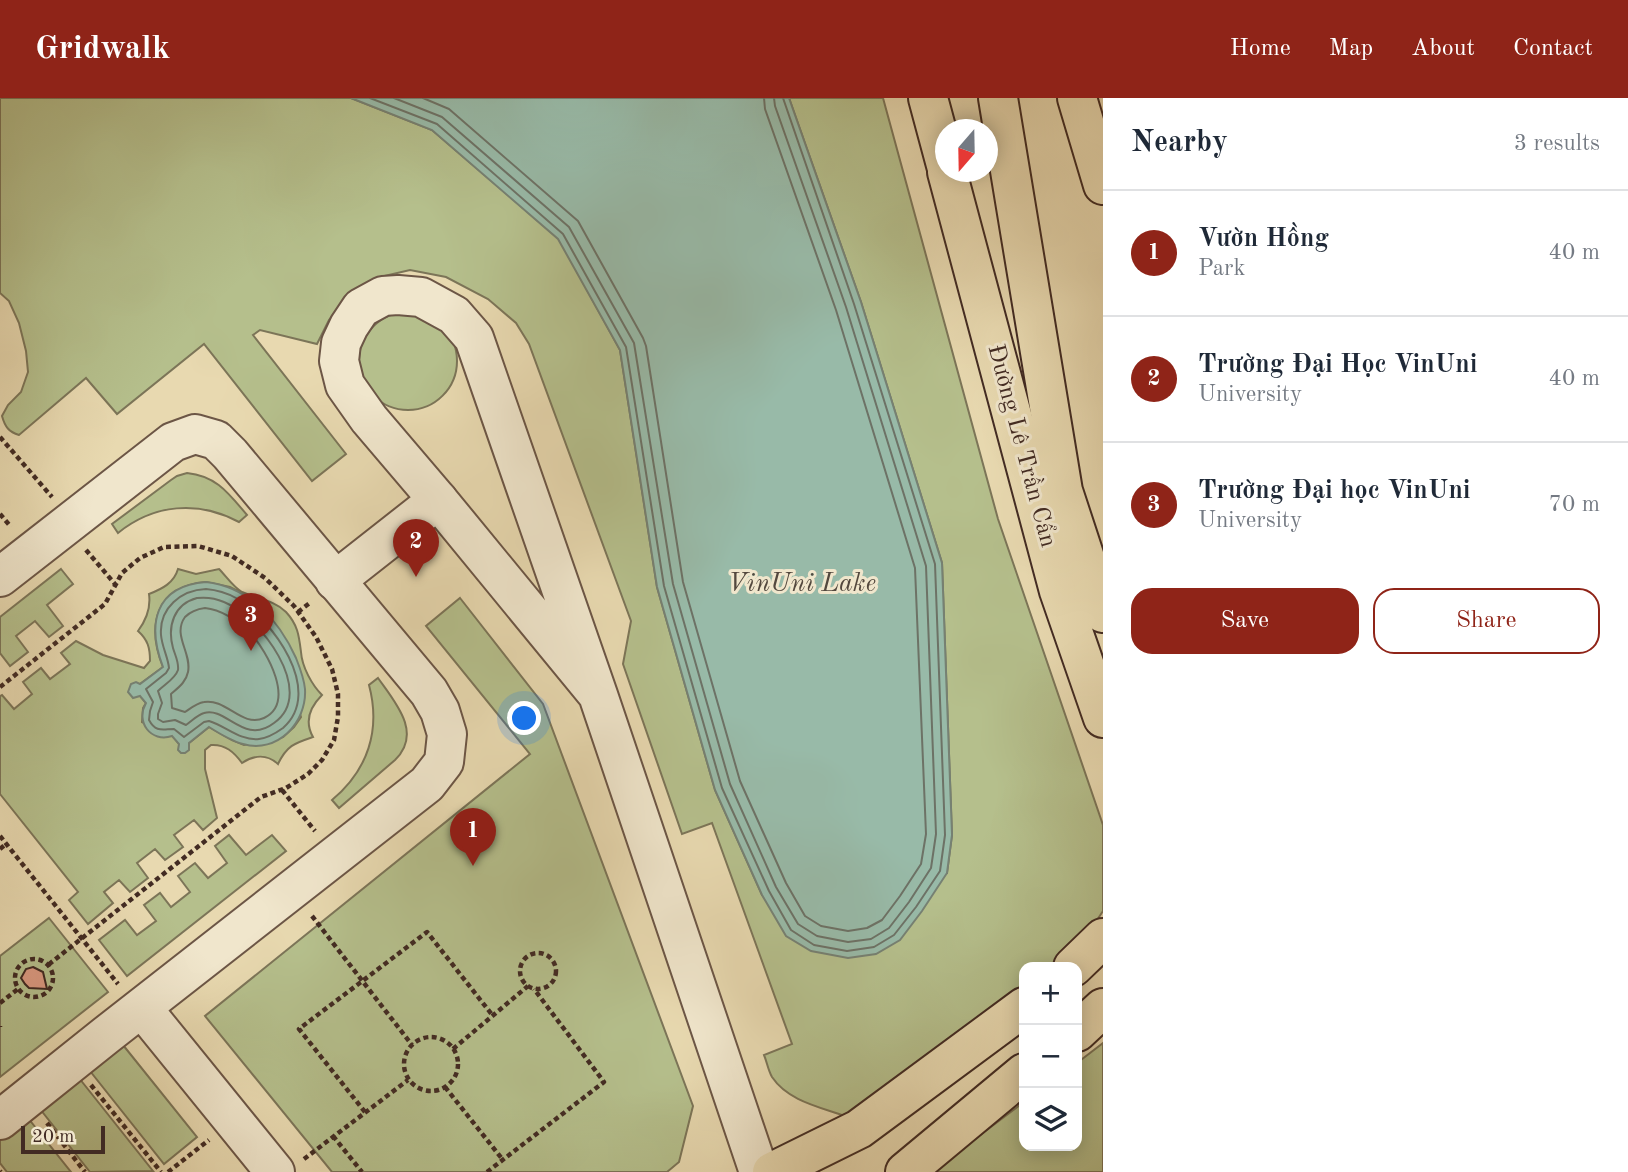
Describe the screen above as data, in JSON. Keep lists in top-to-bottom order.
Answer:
{
  "streets": {
    "main road": ["Đường Lê Trần Cẩn"]
  },
  "water": ["VinUni Lake"],
  "scale_bar": "20 m",
  "north": "bottom",
  "page": {
    "header": "Gridwalk",
    "nav": [
      "Home",
      "Map",
      "About",
      "Contact"
    ],
    "heading": ["Nearby", "3 results"],
    "list": [
      {
        "mark": "1",
        "name": "Vườn Hồng",
        "note": "Park",
        "value": "40 m"
      },
      {
        "mark": "2",
        "name": "Trường Đại Học VinUni",
        "note": "University",
        "value": "40 m"
      },
      {
        "mark": "3",
        "name": "Trường Đại học VinUni",
        "note": "University",
        "value": "70 m"
      }
    ],
    "pins": ["2", "3", "1"],
    "buttons": ["Save", "Share"],
    "map_buttons": ["+", "−"],
    "scale": "20 m"
  }
}
